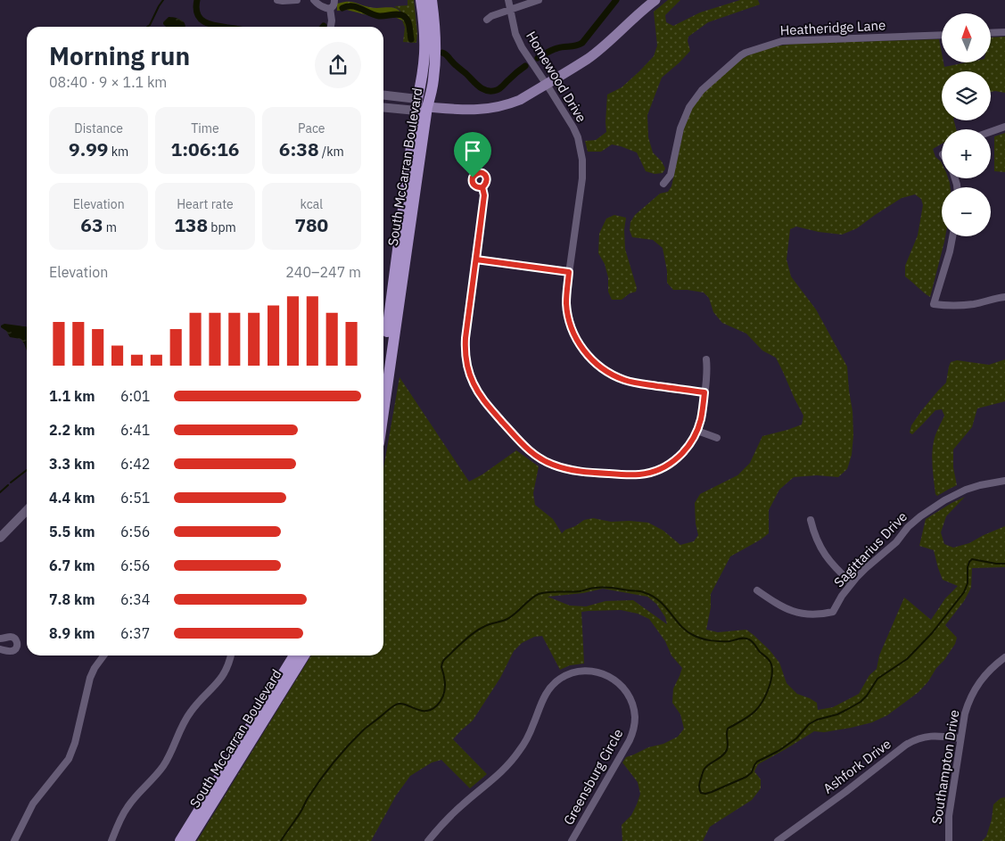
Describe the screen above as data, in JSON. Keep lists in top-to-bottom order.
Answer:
{
  "streets": {
    "main road": ["South McCarran Boulevard"],
    "street": [
      "Heatheridge Lane",
      "Homewood Drive",
      "Sagittarius Drive",
      "Ashfork Drive",
      "Southampton Drive",
      "Greensburg Circle"
    ]
  },
  "crossings": [
    ["Ashfork Drive", "Southampton Drive"]
  ],
  "north": "top",
  "page": {
    "map_buttons": ["+", "−"],
    "heading": ["Morning run", "08:40 · 9 × 1.1 km"],
    "stats": [
      ["Distance", "9.99 km"],
      ["Time", "1:06:16"],
      ["Pace", "6:38 /km"],
      ["Elevation", "63 m"],
      ["Heart rate", "138 bpm"],
      ["kcal", "780"]
    ],
    "chart": ["Elevation", "240–247 m"],
    "list": [
      {
        "name": "1.1 km",
        "note": "6:01"
      },
      {
        "name": "2.2 km",
        "note": "6:41"
      },
      {
        "name": "3.3 km",
        "note": "6:42"
      },
      {
        "name": "4.4 km",
        "note": "6:51"
      },
      {
        "name": "5.5 km",
        "note": "6:56"
      },
      {
        "name": "6.7 km",
        "note": "6:56"
      },
      {
        "name": "7.8 km",
        "note": "6:34"
      },
      {
        "name": "8.9 km",
        "note": "6:37"
      }
    ]
  }
}
